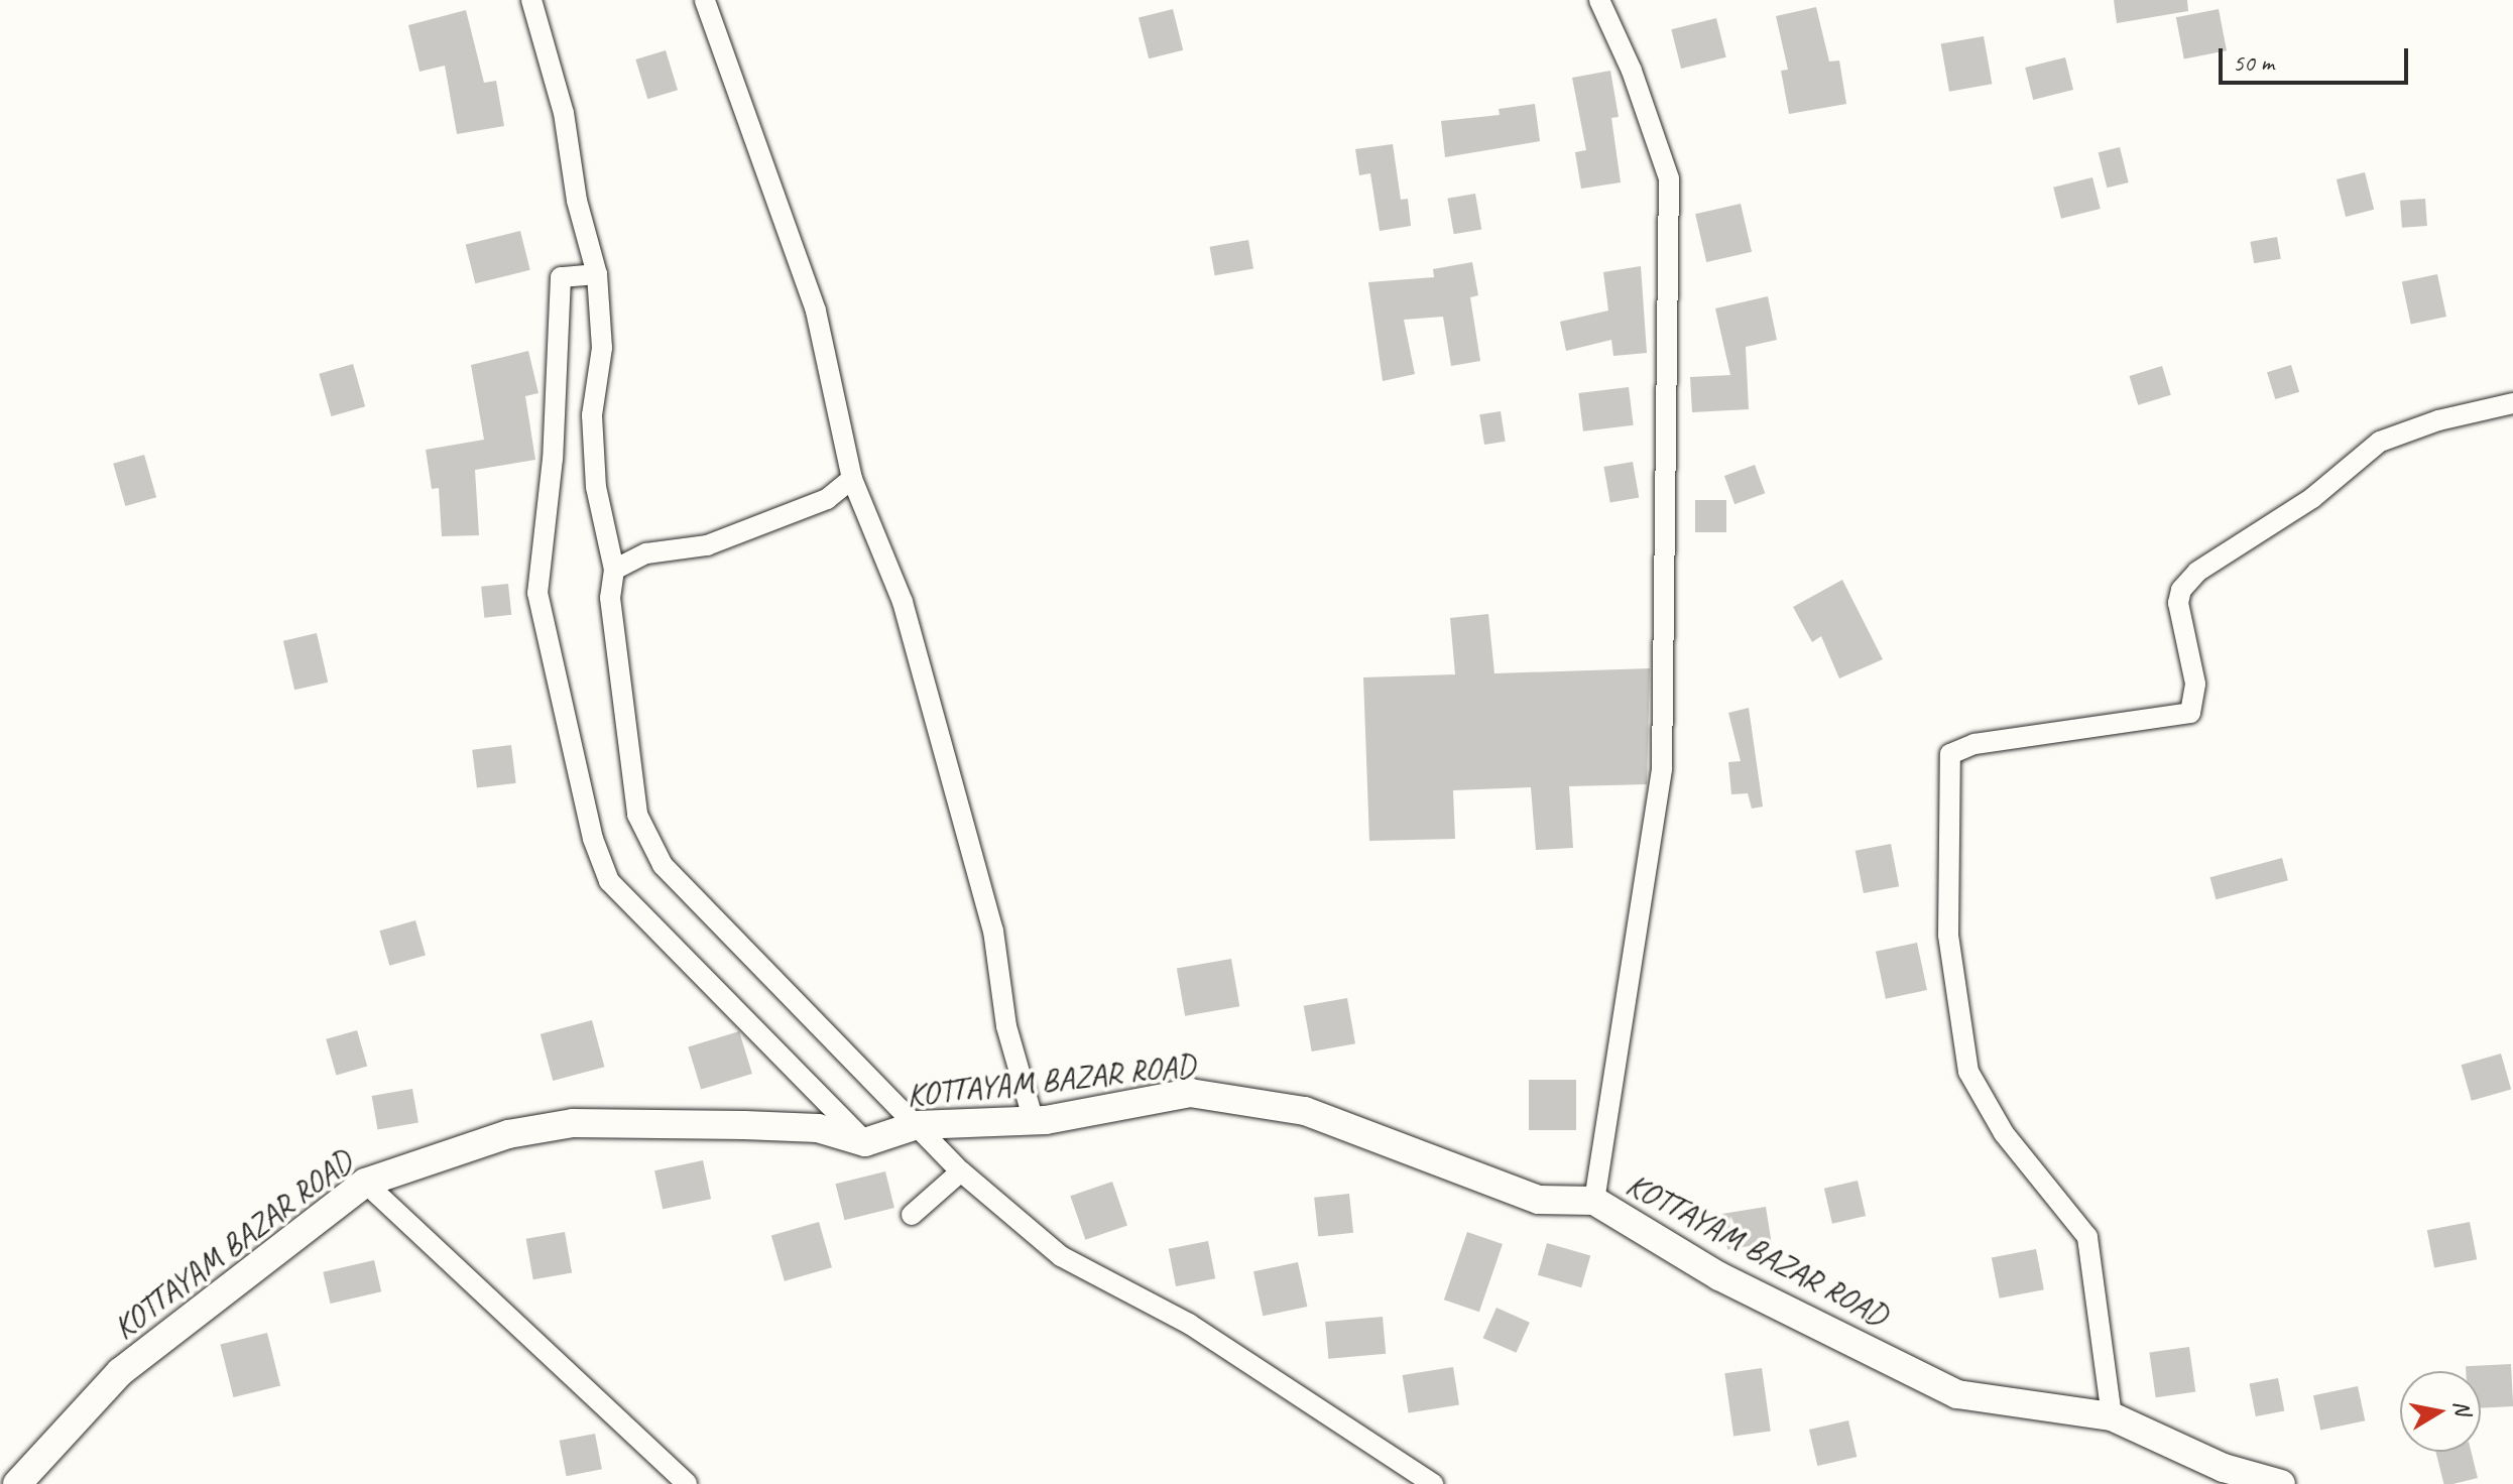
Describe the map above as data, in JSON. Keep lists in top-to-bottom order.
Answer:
{
  "streets": {
    "main road": ["KOTTAYAM BAZAR ROAD"]
  },
  "scale_bar": "50 m",
  "north": "right"
}
